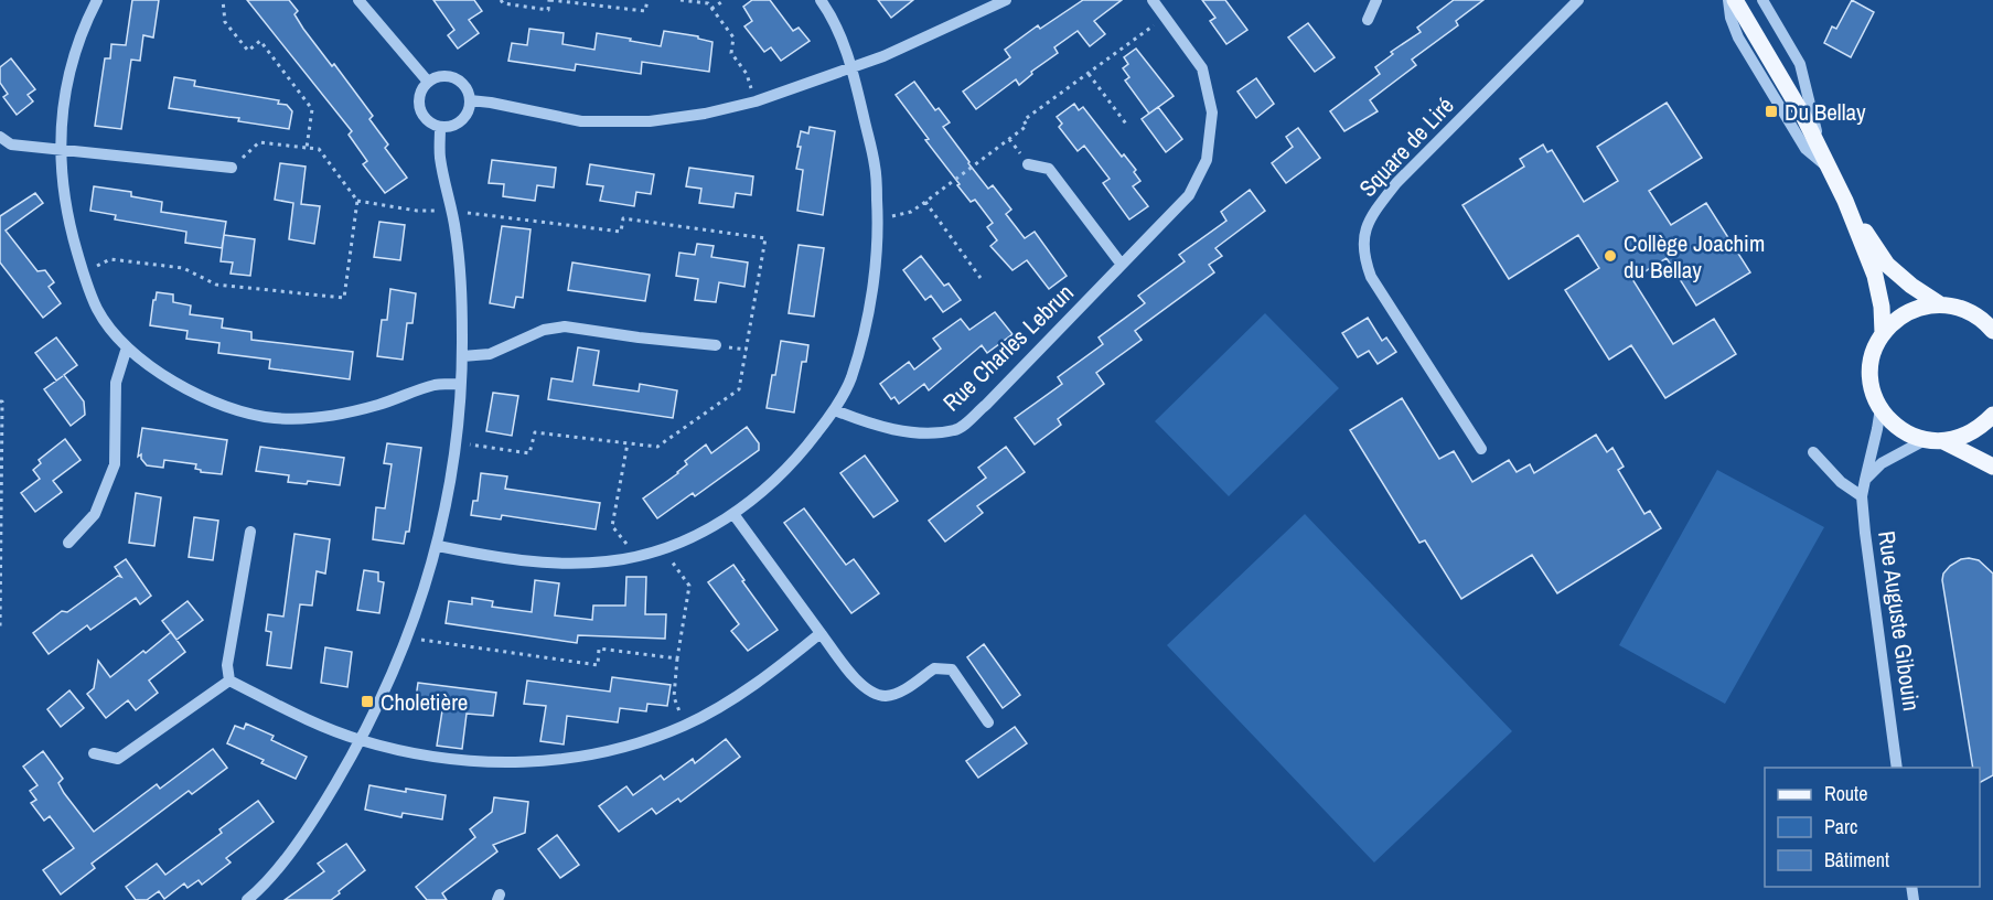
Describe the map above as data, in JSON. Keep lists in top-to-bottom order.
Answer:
{
  "streets": {
    "street": ["Square de Liré", "Rue Charles Lebrun", "Rue Auguste Gibouin"]
  },
  "places": {
    "transit": ["Du Bellay", "Choletière"],
    "other": ["Collège Joachim du Bellay"]
  },
  "legend": ["Route", "Parc", "Bâtiment"]
}
